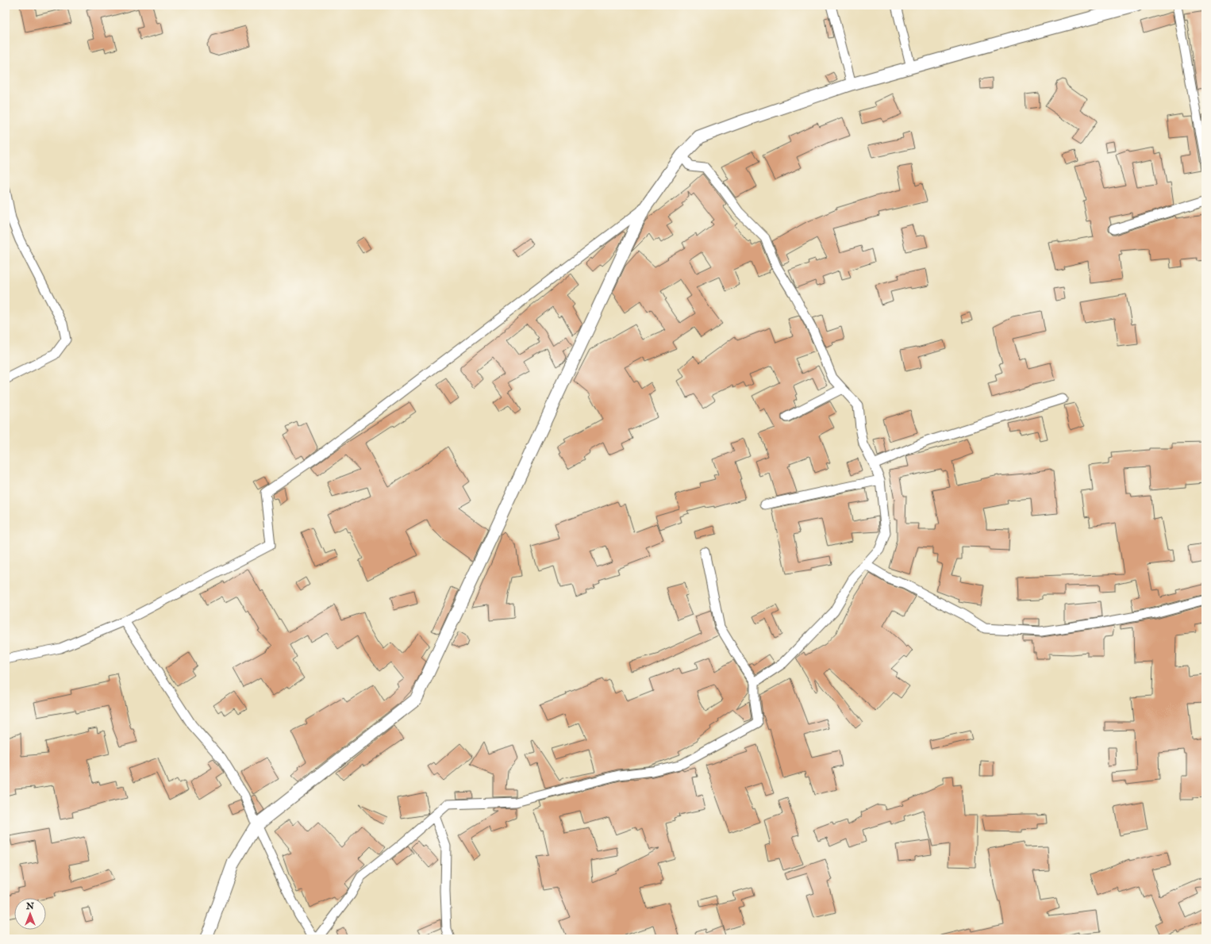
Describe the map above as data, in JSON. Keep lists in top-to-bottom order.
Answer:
{
  "north": "top"
}
